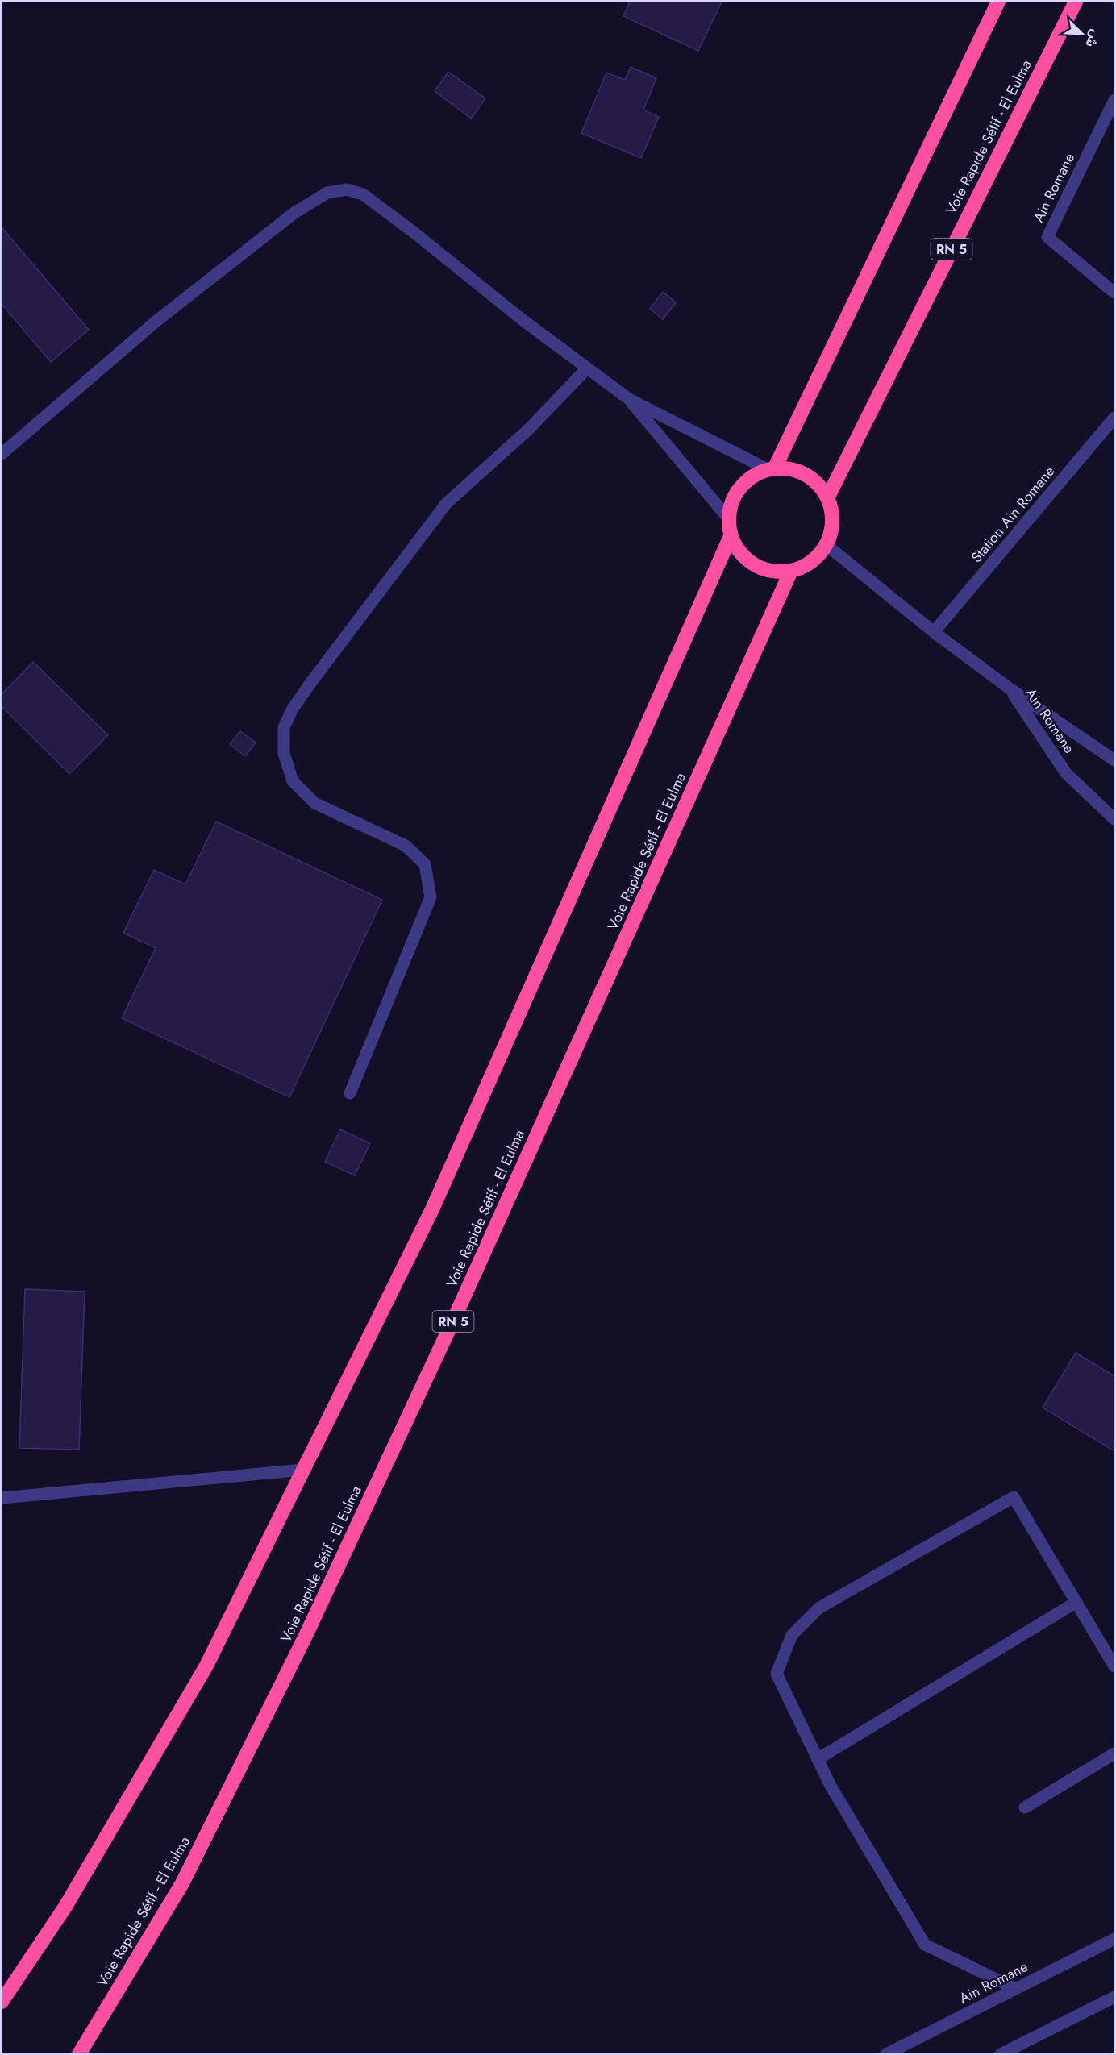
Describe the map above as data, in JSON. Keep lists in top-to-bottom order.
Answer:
{
  "streets": {
    "highway": ["Voie Rapide Sétif - El Eulma", "RN 5"],
    "street": ["Ain Romane", "Station Ain Romane"]
  },
  "north": "bottom right"
}
